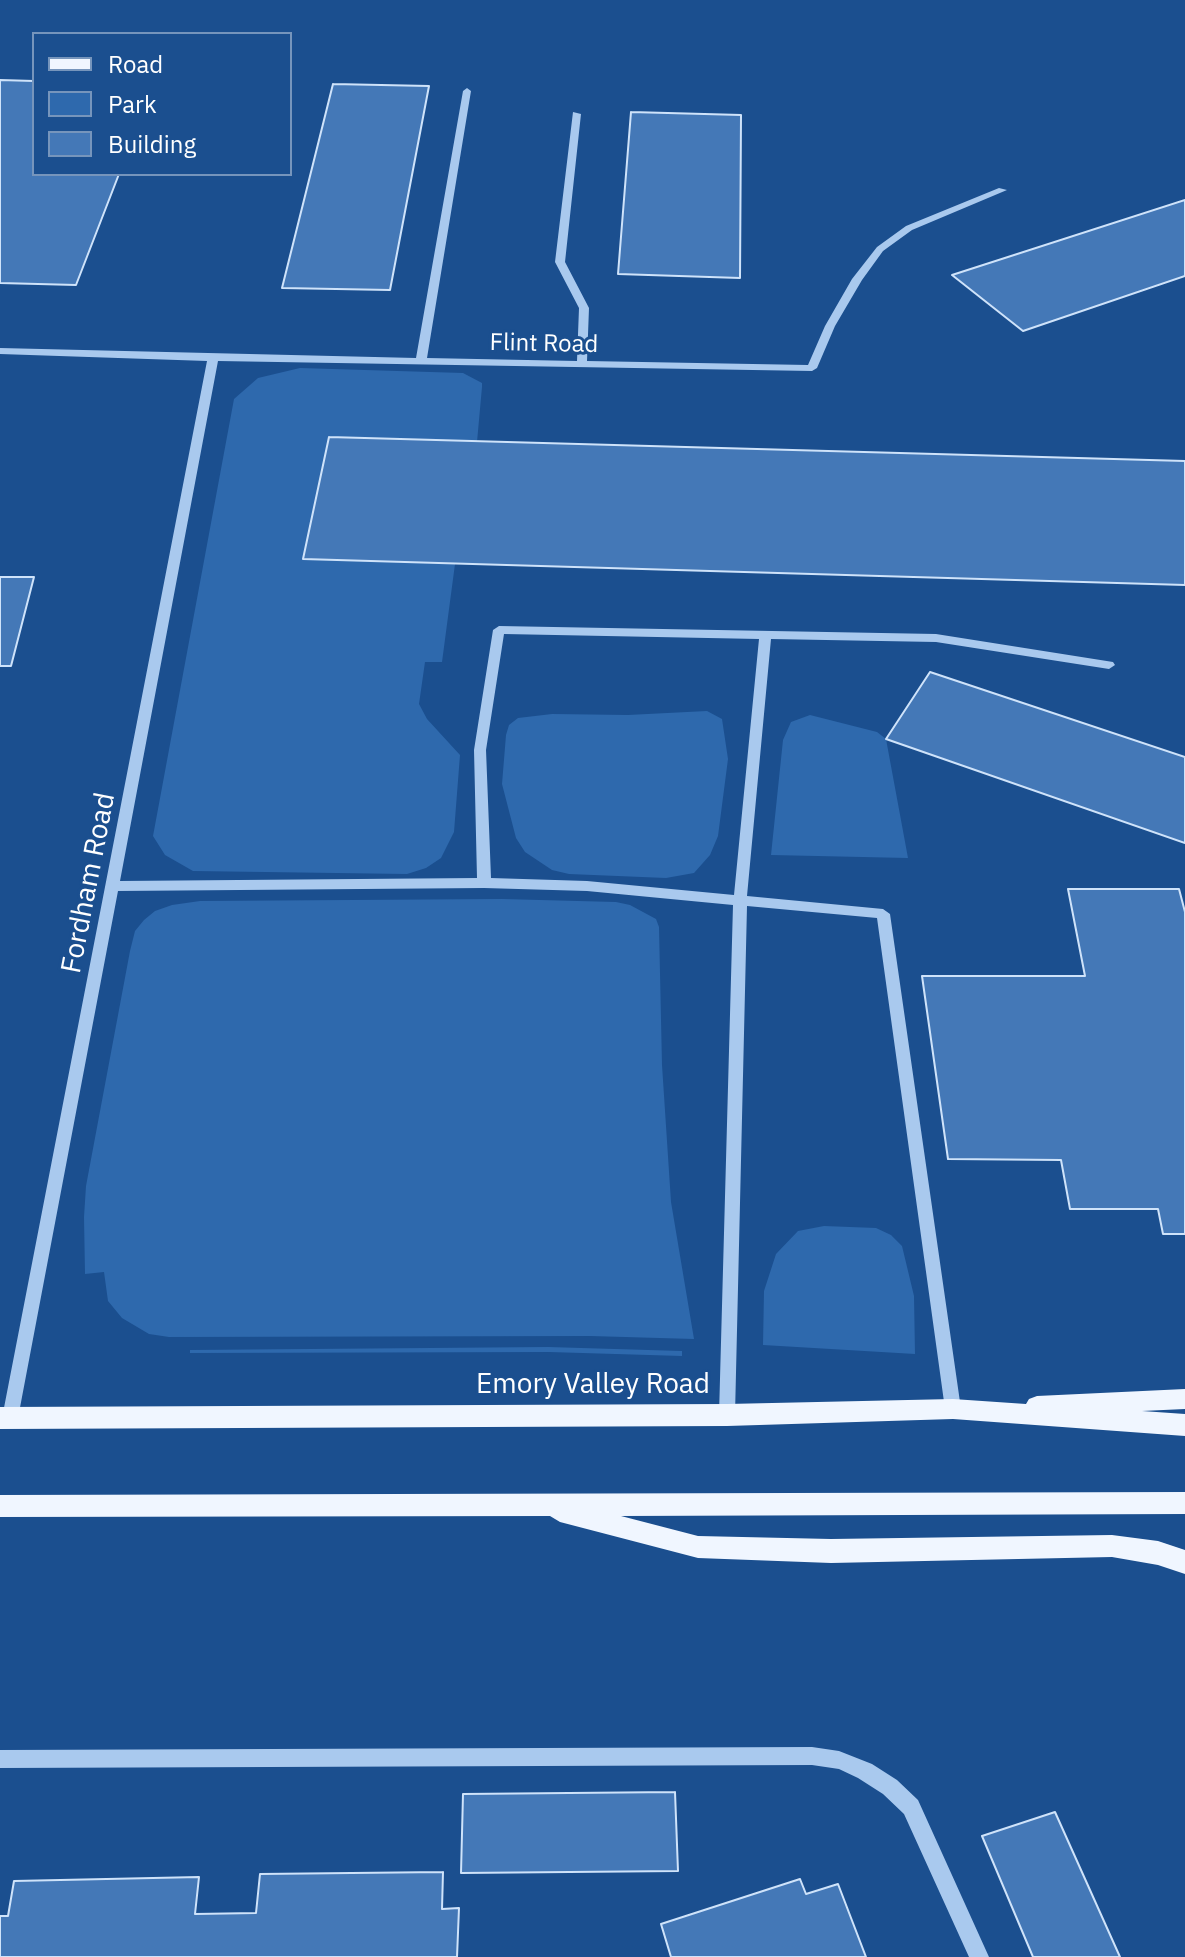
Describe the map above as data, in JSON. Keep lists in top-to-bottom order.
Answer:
{
  "streets": {
    "main road": ["Emory Valley Road"],
    "street": ["Flint Road", "Fordham Road"]
  },
  "crossings": [
    ["Flint Road", "Fordham Road"],
    ["Fordham Road", "Emory Valley Road"]
  ],
  "legend": ["Road", "Park", "Building"]
}
